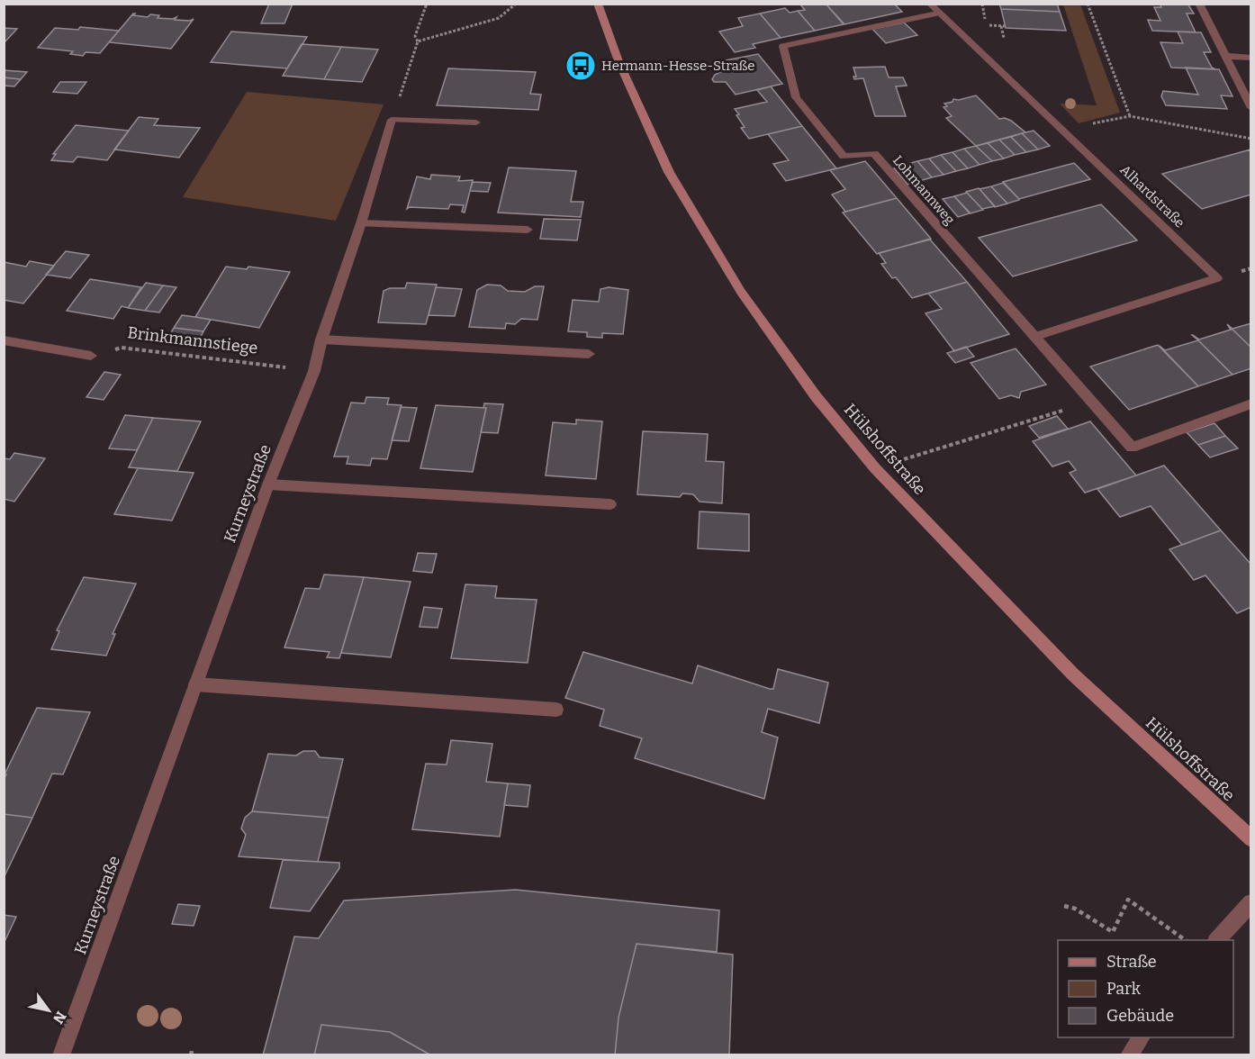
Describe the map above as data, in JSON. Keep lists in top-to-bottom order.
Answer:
{
  "streets": {
    "main road": ["Hülshoffstraße"],
    "street": ["Lohmannweg", "Alhardstraße", "Kurneystraße"],
    "path": ["Brinkmannstiege"]
  },
  "crossings": [
    ["Lohmannweg", "Alhardstraße"],
    ["Brinkmannstiege", "Kurneystraße"]
  ],
  "places": {
    "bus stop": ["Hermann-Hesse-Straße"]
  },
  "legend": ["Straße", "Park", "Gebäude"],
  "north": "bottom right"
}
